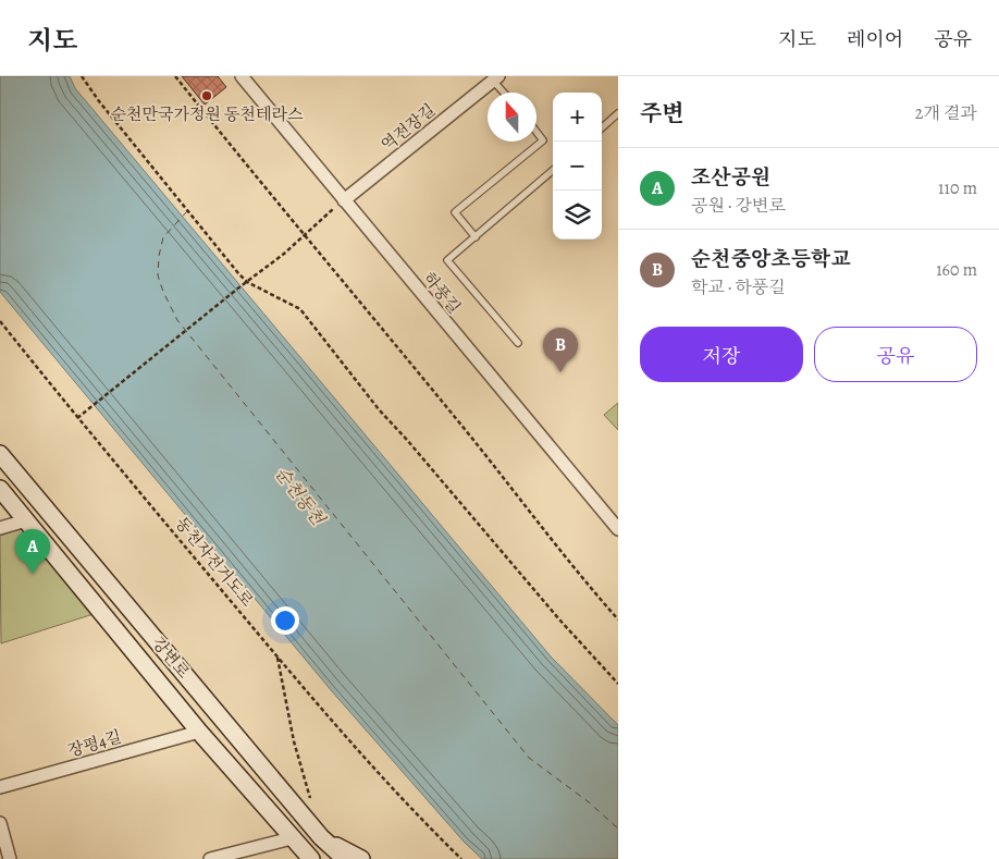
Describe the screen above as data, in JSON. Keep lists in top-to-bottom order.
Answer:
{
  "streets": {
    "main road": ["강변로"],
    "street": ["역전장길", "하풍길", "장평4길"],
    "path": ["동천자전거도로"]
  },
  "crossings": [
    ["역전장길", "하풍길"],
    ["강변로", "장평4길"]
  ],
  "water": ["순천동천"],
  "places": ["순천만국가정원 동천테라스"],
  "north": "top",
  "page": {
    "header": "지도",
    "nav": ["지도", "레이어", "공유"],
    "heading": ["주변", "2개 결과"],
    "map_buttons": ["+", "−"],
    "list": [
      {
        "mark": "A",
        "name": "조산공원",
        "note": "공원 · 강변로",
        "value": "110 m"
      },
      {
        "mark": "B",
        "name": "순천중앙초등학교",
        "note": "학교 · 하풍길",
        "value": "160 m"
      }
    ],
    "buttons": ["저장", "공유"],
    "pins": ["B", "A"]
  }
}
